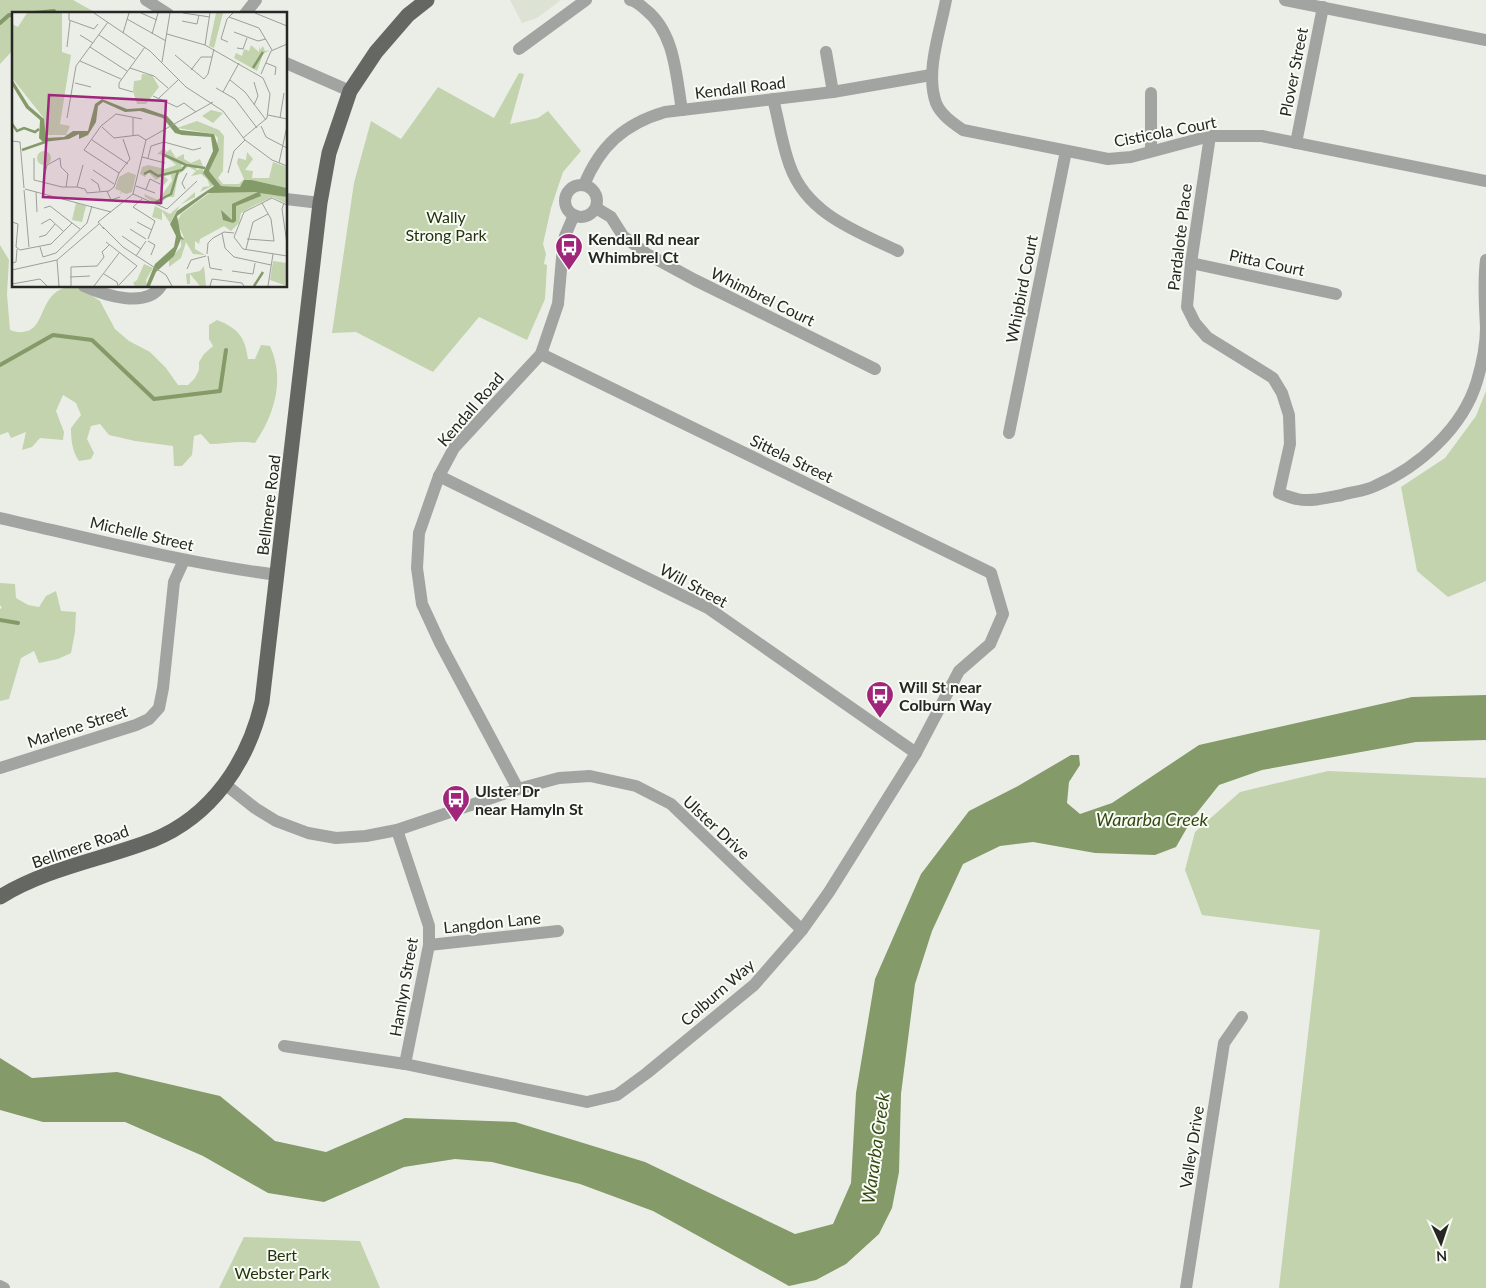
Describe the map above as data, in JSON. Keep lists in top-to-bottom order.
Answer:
{
  "streets": {
    "main road": ["Bellmere Road"],
    "street": [
      "Plover Street",
      "Kendall Road",
      "Cisticola Court",
      "Pardalote Place",
      "Pitta Court",
      "Whipbird Court",
      "Whimbrel Court",
      "Sittela Street",
      "Michelle Street",
      "Will Street",
      "Marlene Street",
      "Ulster Drive",
      "Langdon Lane",
      "Hamlyn Street",
      "Colburn Way",
      "Valley Drive"
    ]
  },
  "crossings": [
    ["Plover Street", "Cisticola Court"],
    ["Kendall Road", "Cisticola Court"],
    ["Kendall Road", "Whimbrel Court"],
    ["Kendall Road", "Sittela Street"],
    ["Kendall Road", "Will Street"],
    ["Kendall Road", "Ulster Drive"],
    ["Cisticola Court", "Pardalote Place"],
    ["Cisticola Court", "Whipbird Court"],
    ["Pardalote Place", "Pitta Court"],
    ["Sittela Street", "Colburn Way"],
    ["Bellmere Road", "Michelle Street"],
    ["Bellmere Road", "Ulster Drive"],
    ["Michelle Street", "Marlene Street"],
    ["Will Street", "Colburn Way"],
    ["Ulster Drive", "Hamlyn Street"],
    ["Ulster Drive", "Colburn Way"],
    ["Langdon Lane", "Hamlyn Street"],
    ["Hamlyn Street", "Colburn Way"]
  ],
  "water": ["Wararba Creek"],
  "parks": ["Wally Strong Park", "Bert Webster Park"],
  "places": {
    "bus stop": ["Kendall Rd near Whimbrel Ct", "Will St near Colburn Way", "Ulster Dr near Hamyln St"]
  },
  "north": "bottom"
}
